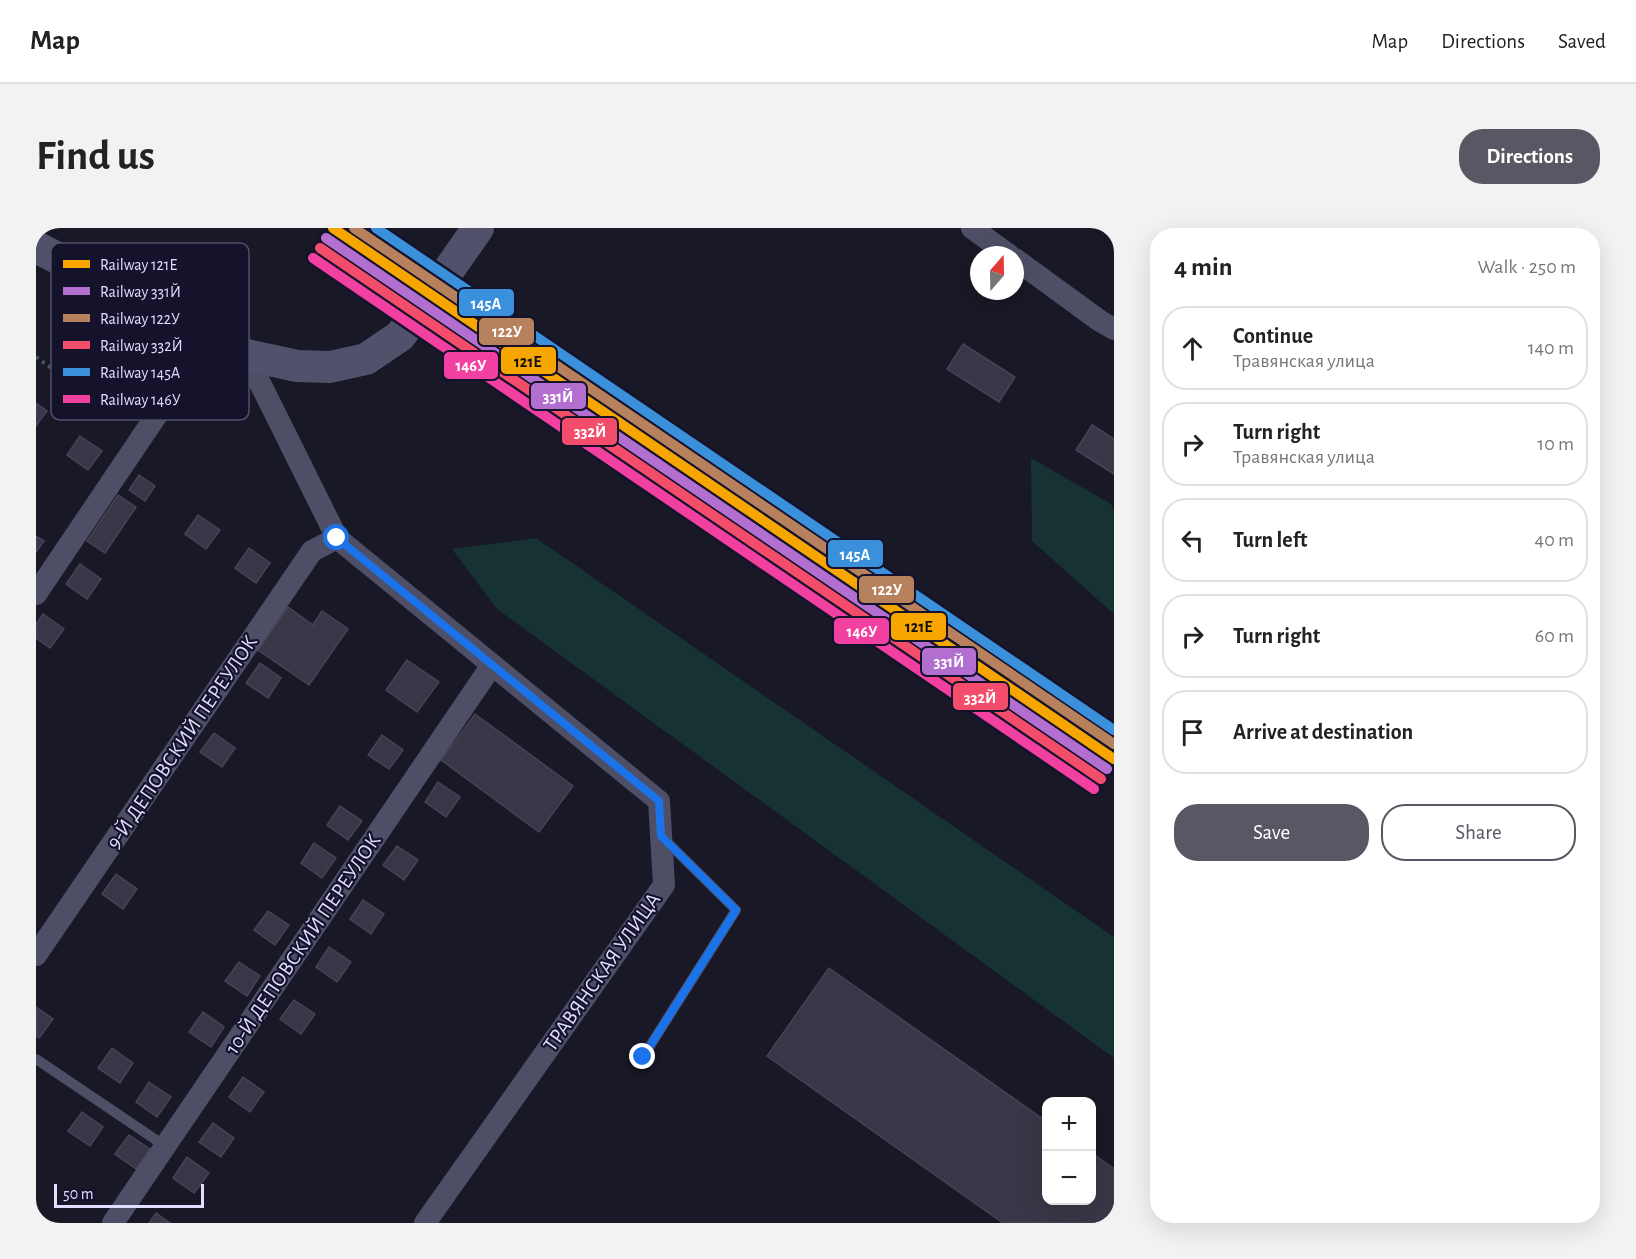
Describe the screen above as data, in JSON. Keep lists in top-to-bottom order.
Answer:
{
  "streets": {
    "street": ["9-Й ДЕПОВСКИЙ ПЕРЕУЛОК", "10-Й ДЕПОВСКИЙ ПЕРЕУЛОК", "ТРАВЯНСКАЯ УЛИЦА"]
  },
  "crossings": [
    ["9-Й ДЕПОВСКИЙ ПЕРЕУЛОК", "ТРАВЯНСКАЯ УЛИЦА"],
    ["10-Й ДЕПОВСКИЙ ПЕРЕУЛОК", "ТРАВЯНСКАЯ УЛИЦА"]
  ],
  "lines": [
    "rail line 121Е",
    "rail line 122У",
    "rail line 145А",
    "rail line 331Й",
    "rail line 332Й",
    "rail line 146У"
  ],
  "legend": [
    "Railway 121Е",
    "Railway 331Й",
    "Railway 122У",
    "Railway 332Й",
    "Railway 145А",
    "Railway 146У"
  ],
  "scale_bar": "50 m",
  "north": "top",
  "page": {
    "header": "Map",
    "nav": ["Map", "Directions", "Saved"],
    "buttons": [
      "Directions",
      ["Save", "Share"]
    ],
    "title": "Find us",
    "heading": ["4 min", "Walk · 250 m"],
    "list": [
      ["Continue", "Травянская улица", "140 m"],
      ["Turn right", "Травянская улица", "10 m"],
      ["Turn left", "40 m"],
      ["Turn right", "60 m"],
      "Arrive at destination"
    ],
    "map_buttons": ["+", "−"],
    "scale": "50 m"
  }
}
